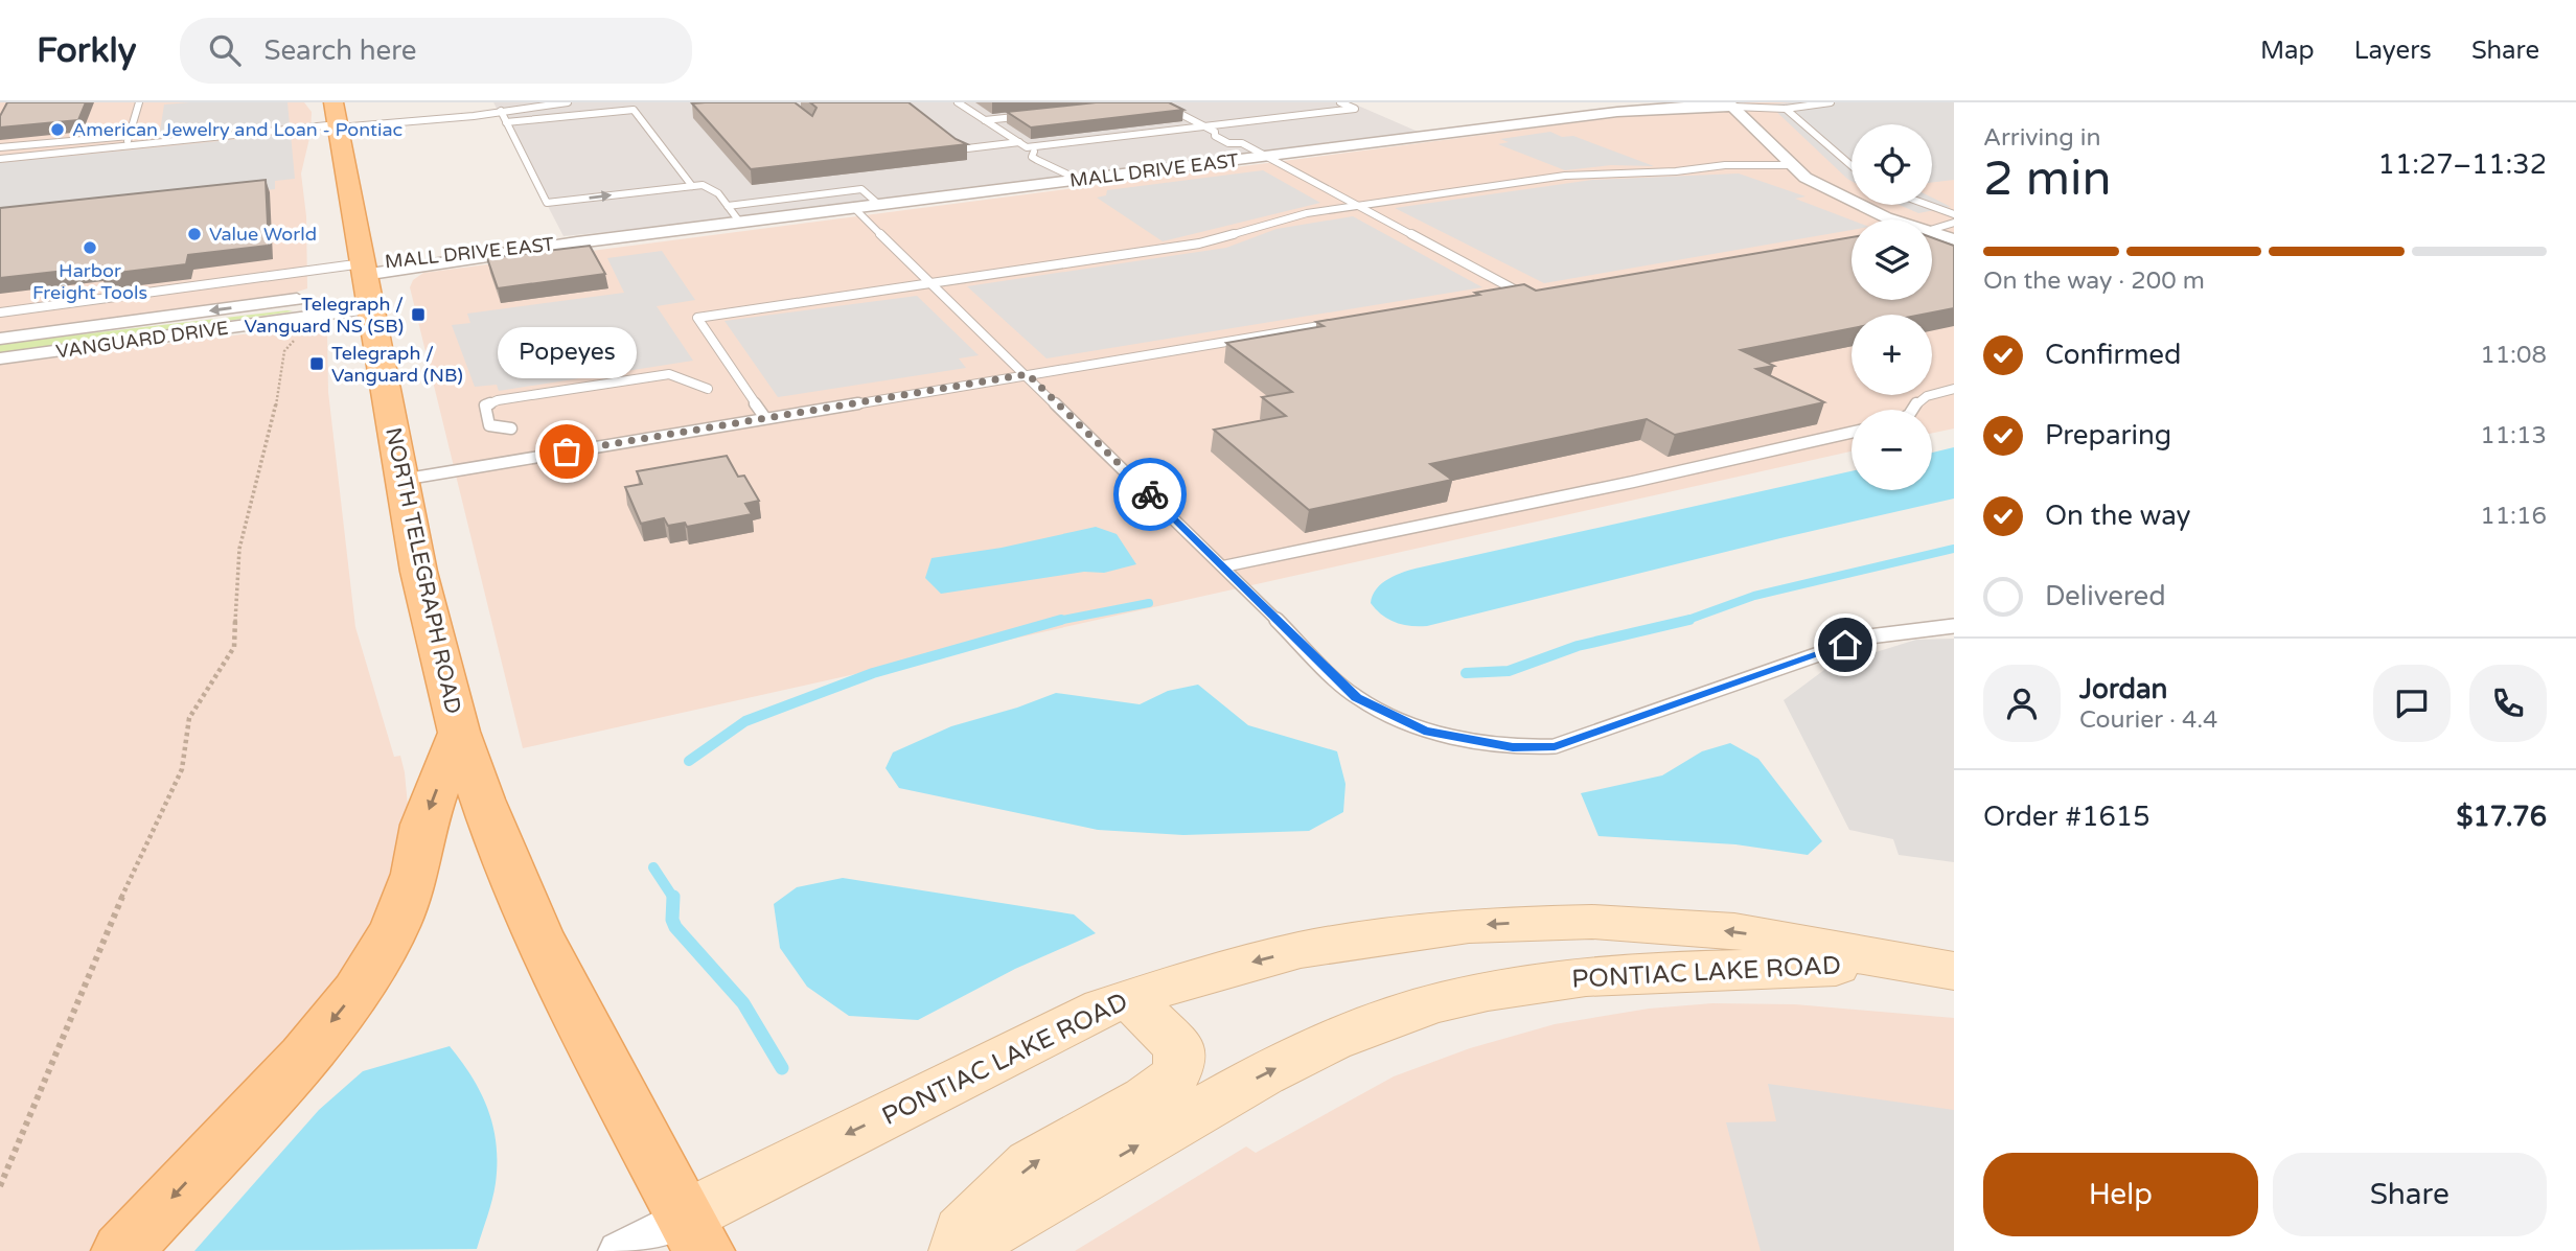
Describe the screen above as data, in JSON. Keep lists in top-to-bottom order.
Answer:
{
  "streets": {
    "main road": ["NORTH TELEGRAPH ROAD", "PONTIAC LAKE ROAD"],
    "street": ["MALL DRIVE EAST", "VANGUARD DRIVE"]
  },
  "crossings": [
    ["MALL DRIVE EAST", "VANGUARD DRIVE"],
    ["MALL DRIVE EAST", "NORTH TELEGRAPH ROAD"],
    ["VANGUARD DRIVE", "NORTH TELEGRAPH ROAD"],
    ["NORTH TELEGRAPH ROAD", "PONTIAC LAKE ROAD"]
  ],
  "places": {
    "other": [
      "American Jewelry and Loan - Pontiac",
      "Value World",
      "Harbor Freight Tools",
      "Popeyes"
    ],
    "transit": ["Telegraph / Vanguard NS (SB)", "Telegraph / Vanguard (NB)"]
  },
  "page": {
    "header": "Forkly",
    "search": "Search here",
    "nav": ["Map", "Layers", "Share"],
    "heading": ["2 min", "Arriving in", "11:27–11:32"],
    "panel": [
      "Jordan",
      "Courier · 4.4",
      "Order #1615",
      "$17.76"
    ],
    "map_buttons": ["+", "−"],
    "bar": "On the way · 200 m",
    "list": [
      ["Confirmed", "11:08"],
      ["Preparing", "11:13"],
      ["On the way", "11:16"],
      "Delivered"
    ],
    "bubble": "Popeyes",
    "buttons": ["Help", "Share"]
  }
}
